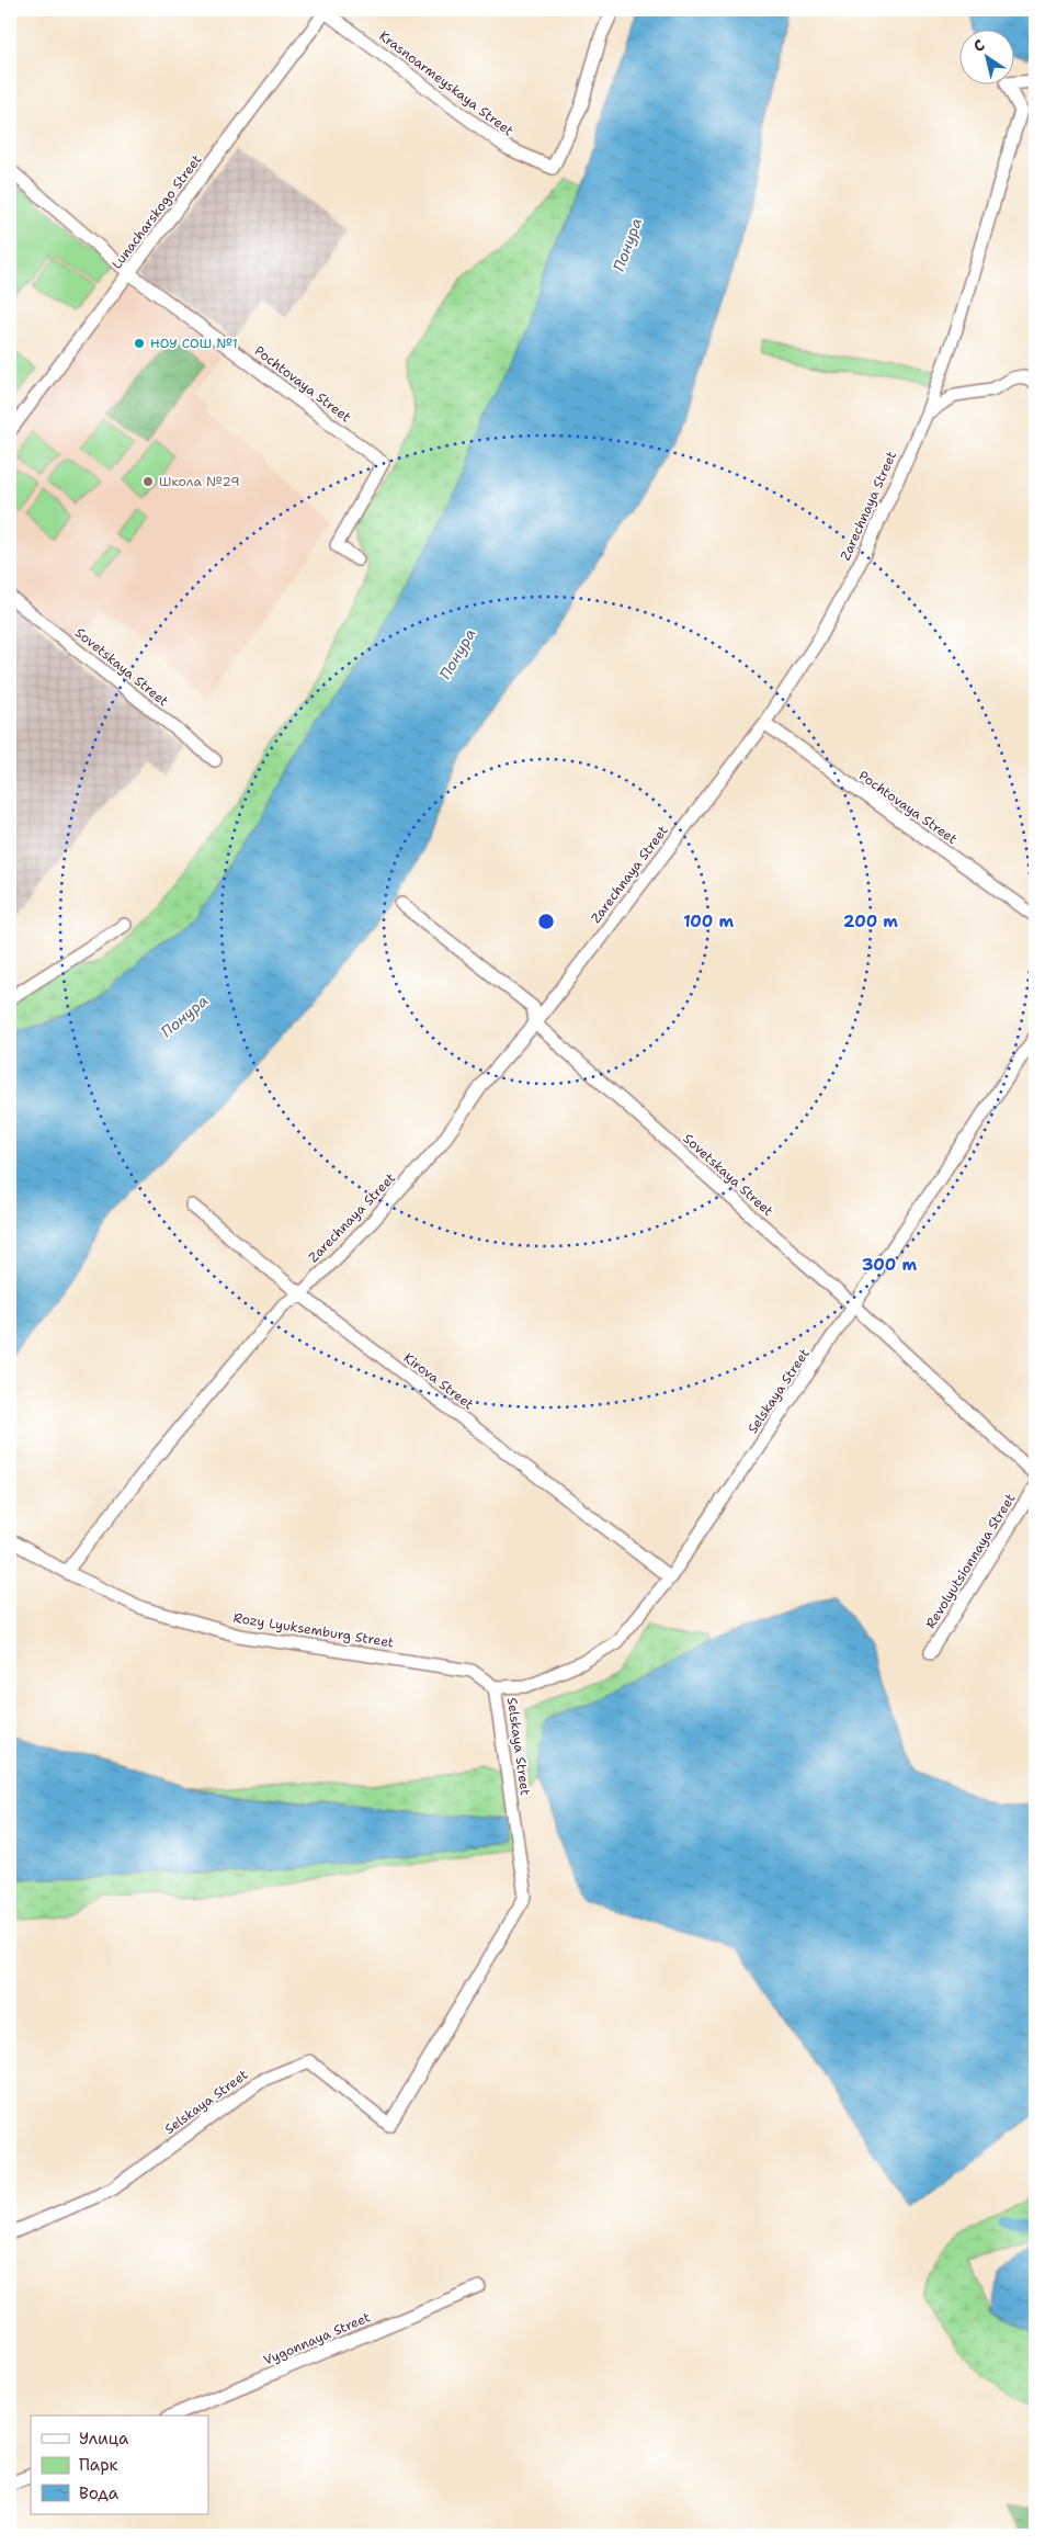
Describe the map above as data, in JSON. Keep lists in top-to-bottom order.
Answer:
{
  "streets": {
    "street": [
      "Krasnoarmeyskaya Street",
      "Lunacharskogo Street",
      "Pochtovaya Street",
      "Zarechnaya Street",
      "Sovetskaya Street",
      "Kirova Street",
      "Selskaya Street",
      "Revolyutsionnaya Street",
      "Rozy Lyuksemburg Street",
      "Vygonnaya Street"
    ]
  },
  "crossings": [
    ["Krasnoarmeyskaya Street", "Lunacharskogo Street"],
    ["Lunacharskogo Street", "Pochtovaya Street"],
    ["Pochtovaya Street", "Zarechnaya Street"],
    ["Zarechnaya Street", "Sovetskaya Street"],
    ["Zarechnaya Street", "Kirova Street"],
    ["Zarechnaya Street", "Rozy Lyuksemburg Street"],
    ["Sovetskaya Street", "Selskaya Street"],
    ["Kirova Street", "Selskaya Street"],
    ["Selskaya Street", "Rozy Lyuksemburg Street"]
  ],
  "water": ["Понура"],
  "places": ["НОУ СОШ №1", "Школа №29"],
  "legend": ["Улица", "Парк", "Вода"],
  "north": "top left",
  "rings": ["100 m", "200 m", "300 m"]
}
